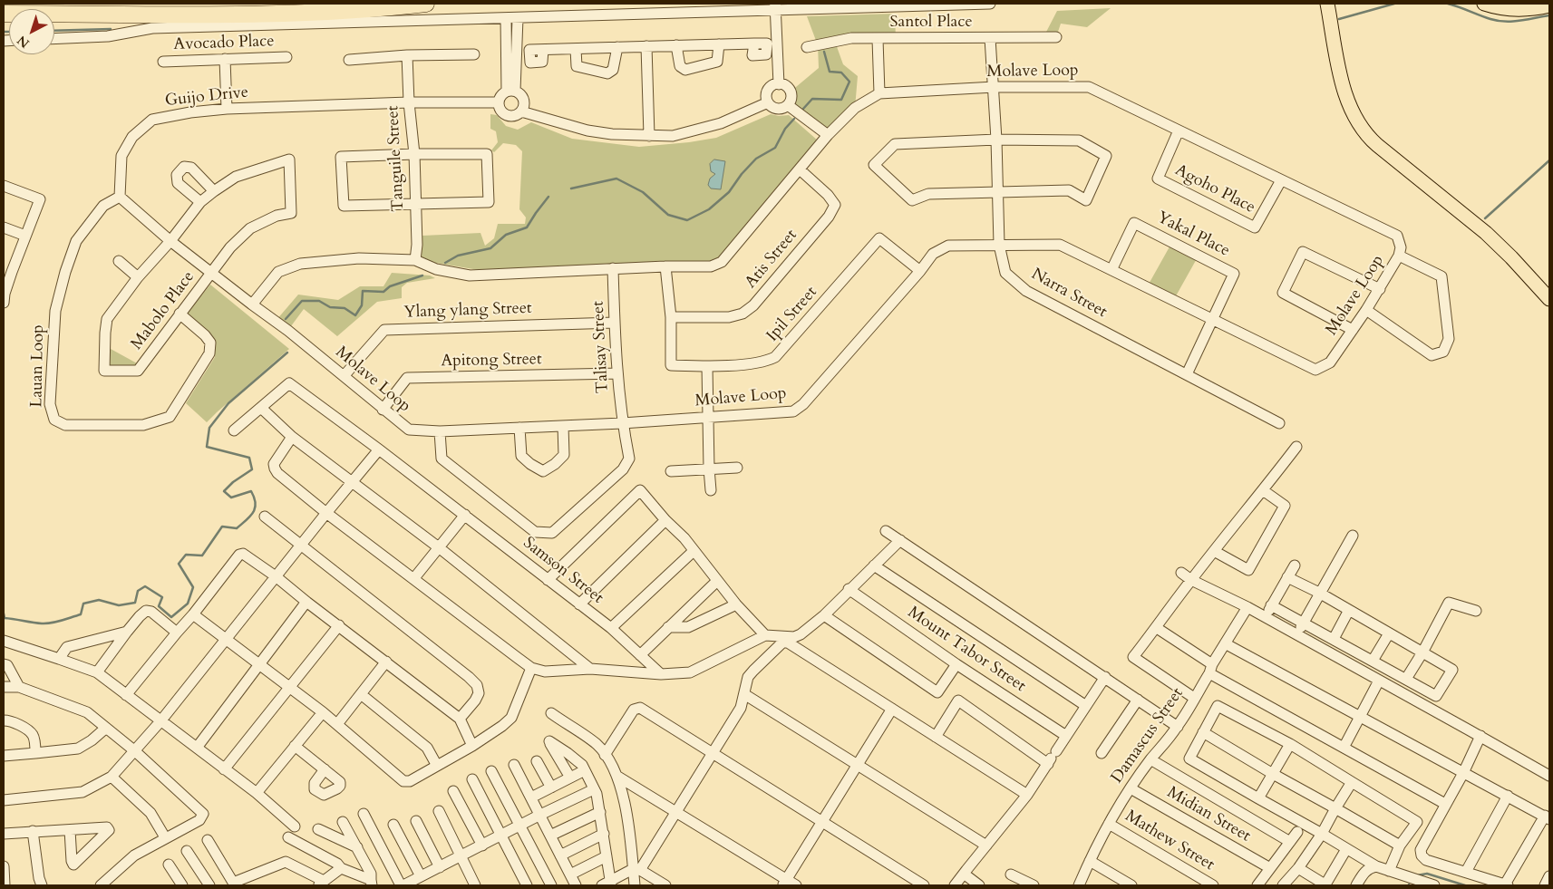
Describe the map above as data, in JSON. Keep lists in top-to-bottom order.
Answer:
{
  "streets": {
    "street": [
      "Santol Place",
      "Avocado Place",
      "Molave Loop",
      "Guijo Drive",
      "Tanguile Street",
      "Agoho Place",
      "Yakal Place",
      "Atis Street",
      "Narra Street",
      "Mabolo Place",
      "Ylang ylang Street",
      "Ipil Street",
      "Talisay Street",
      "Apitong Street",
      "Lauan Loop",
      "Samson Street",
      "Mount Tabor Street",
      "Damascus Street",
      "Midian Street",
      "Mathew Street"
    ]
  },
  "crossings": [
    ["Santol Place", "Narra Street"],
    ["Molave Loop", "Tanguile Street"],
    ["Molave Loop", "Agoho Place"],
    ["Molave Loop", "Yakal Place"],
    ["Molave Loop", "Atis Street"],
    ["Molave Loop", "Narra Street"],
    ["Molave Loop", "Ylang ylang Street"],
    ["Molave Loop", "Ipil Street"],
    ["Molave Loop", "Talisay Street"],
    ["Molave Loop", "Apitong Street"],
    ["Guijo Drive", "Tanguile Street"],
    ["Guijo Drive", "Lauan Loop"],
    ["Yakal Place", "Narra Street"],
    ["Atis Street", "Ipil Street"],
    ["Mabolo Place", "Lauan Loop"],
    ["Ylang ylang Street", "Talisay Street"],
    ["Talisay Street", "Apitong Street"],
    ["Damascus Street", "Midian Street"],
    ["Damascus Street", "Mathew Street"]
  ],
  "north": "bottom left"
}
